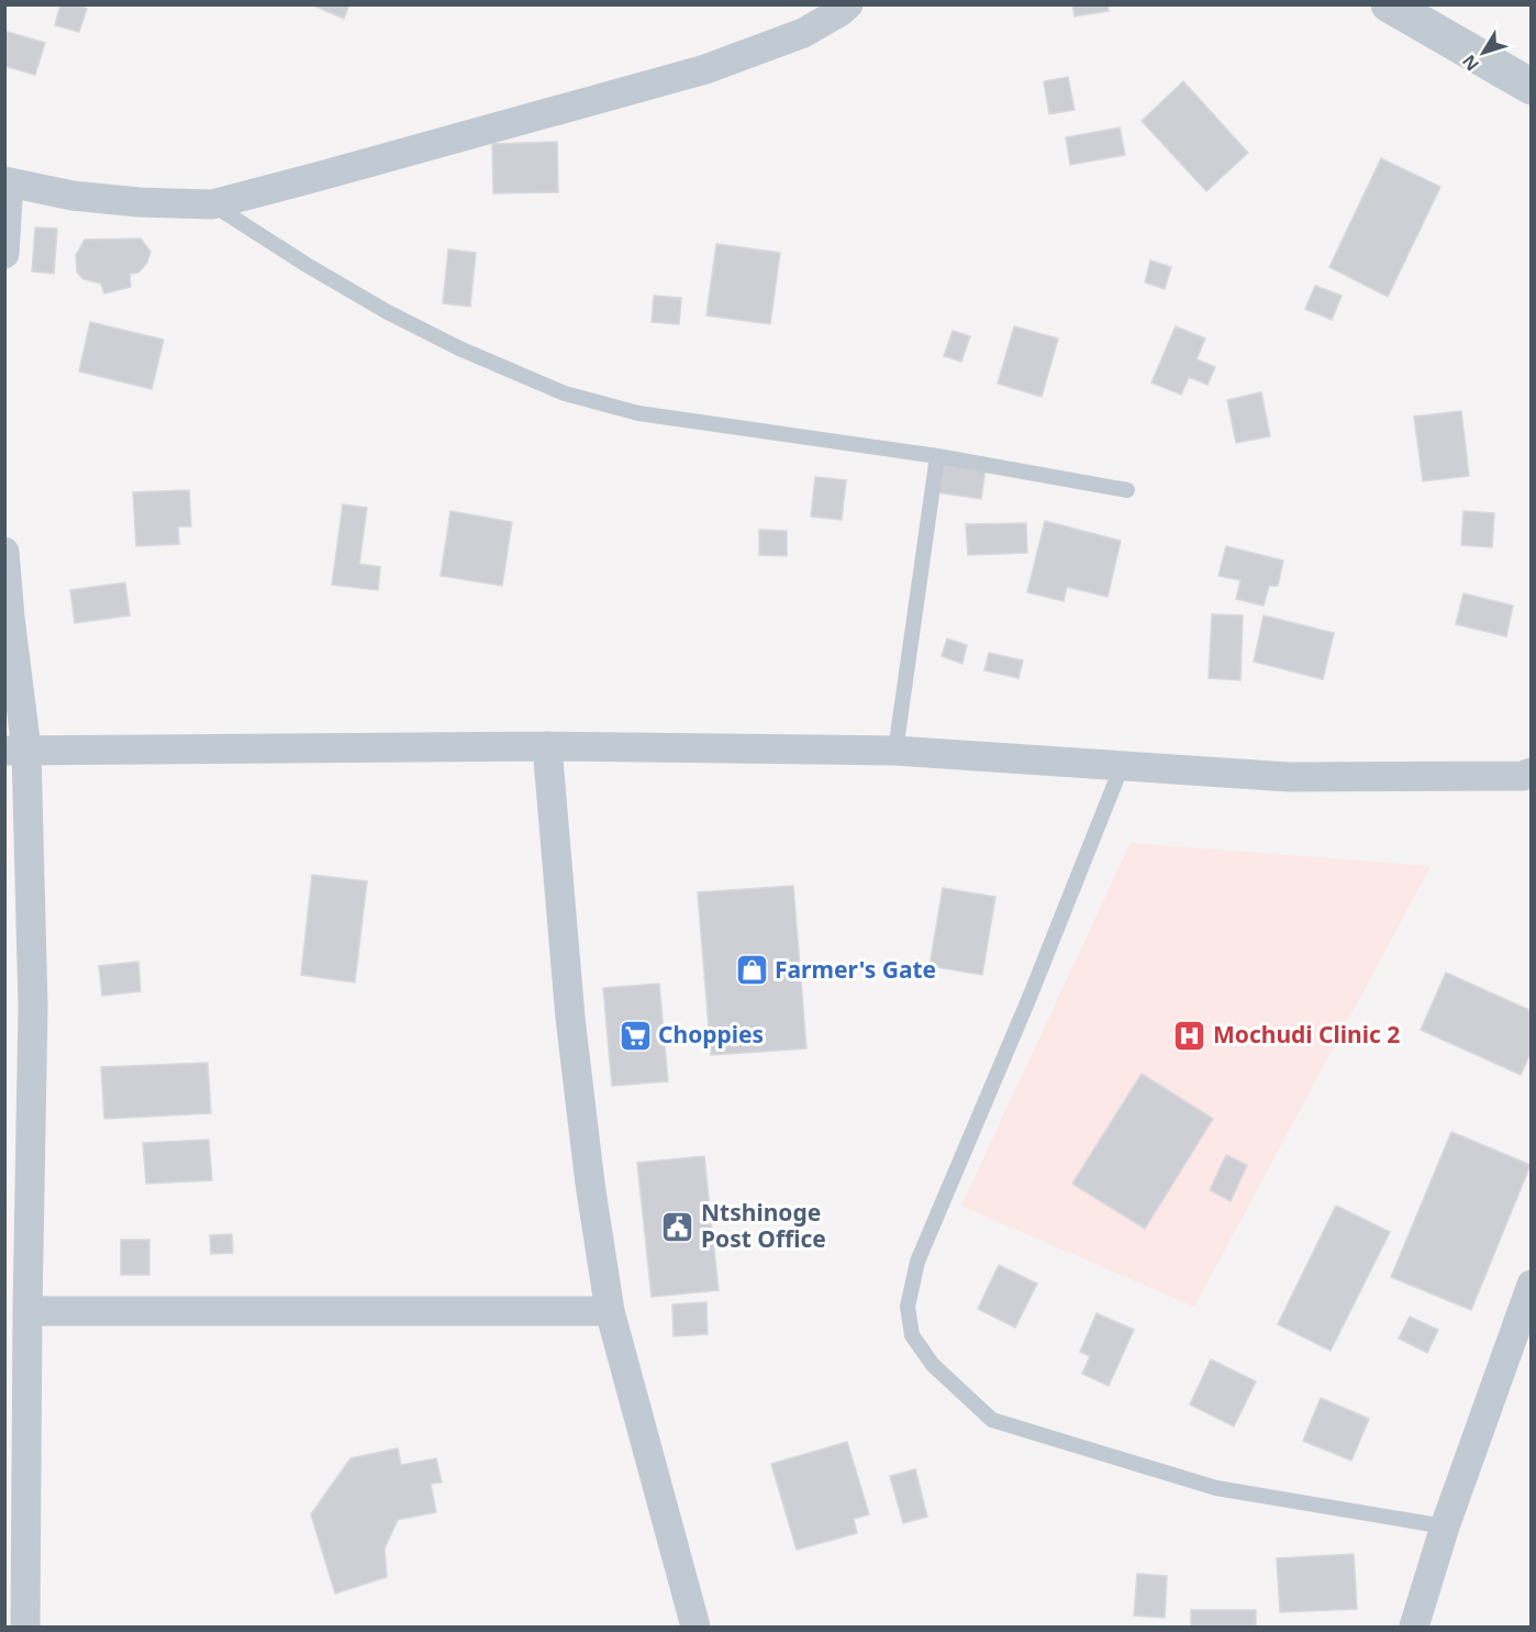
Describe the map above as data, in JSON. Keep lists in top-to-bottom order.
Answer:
{
  "places": {
    "shop": ["Farmer's Gate"],
    "supermarket": ["Choppies"],
    "hospital": ["Mochudi Clinic 2"],
    "public building": ["Ntshinoge Post Office"]
  },
  "north": "bottom left"
}
